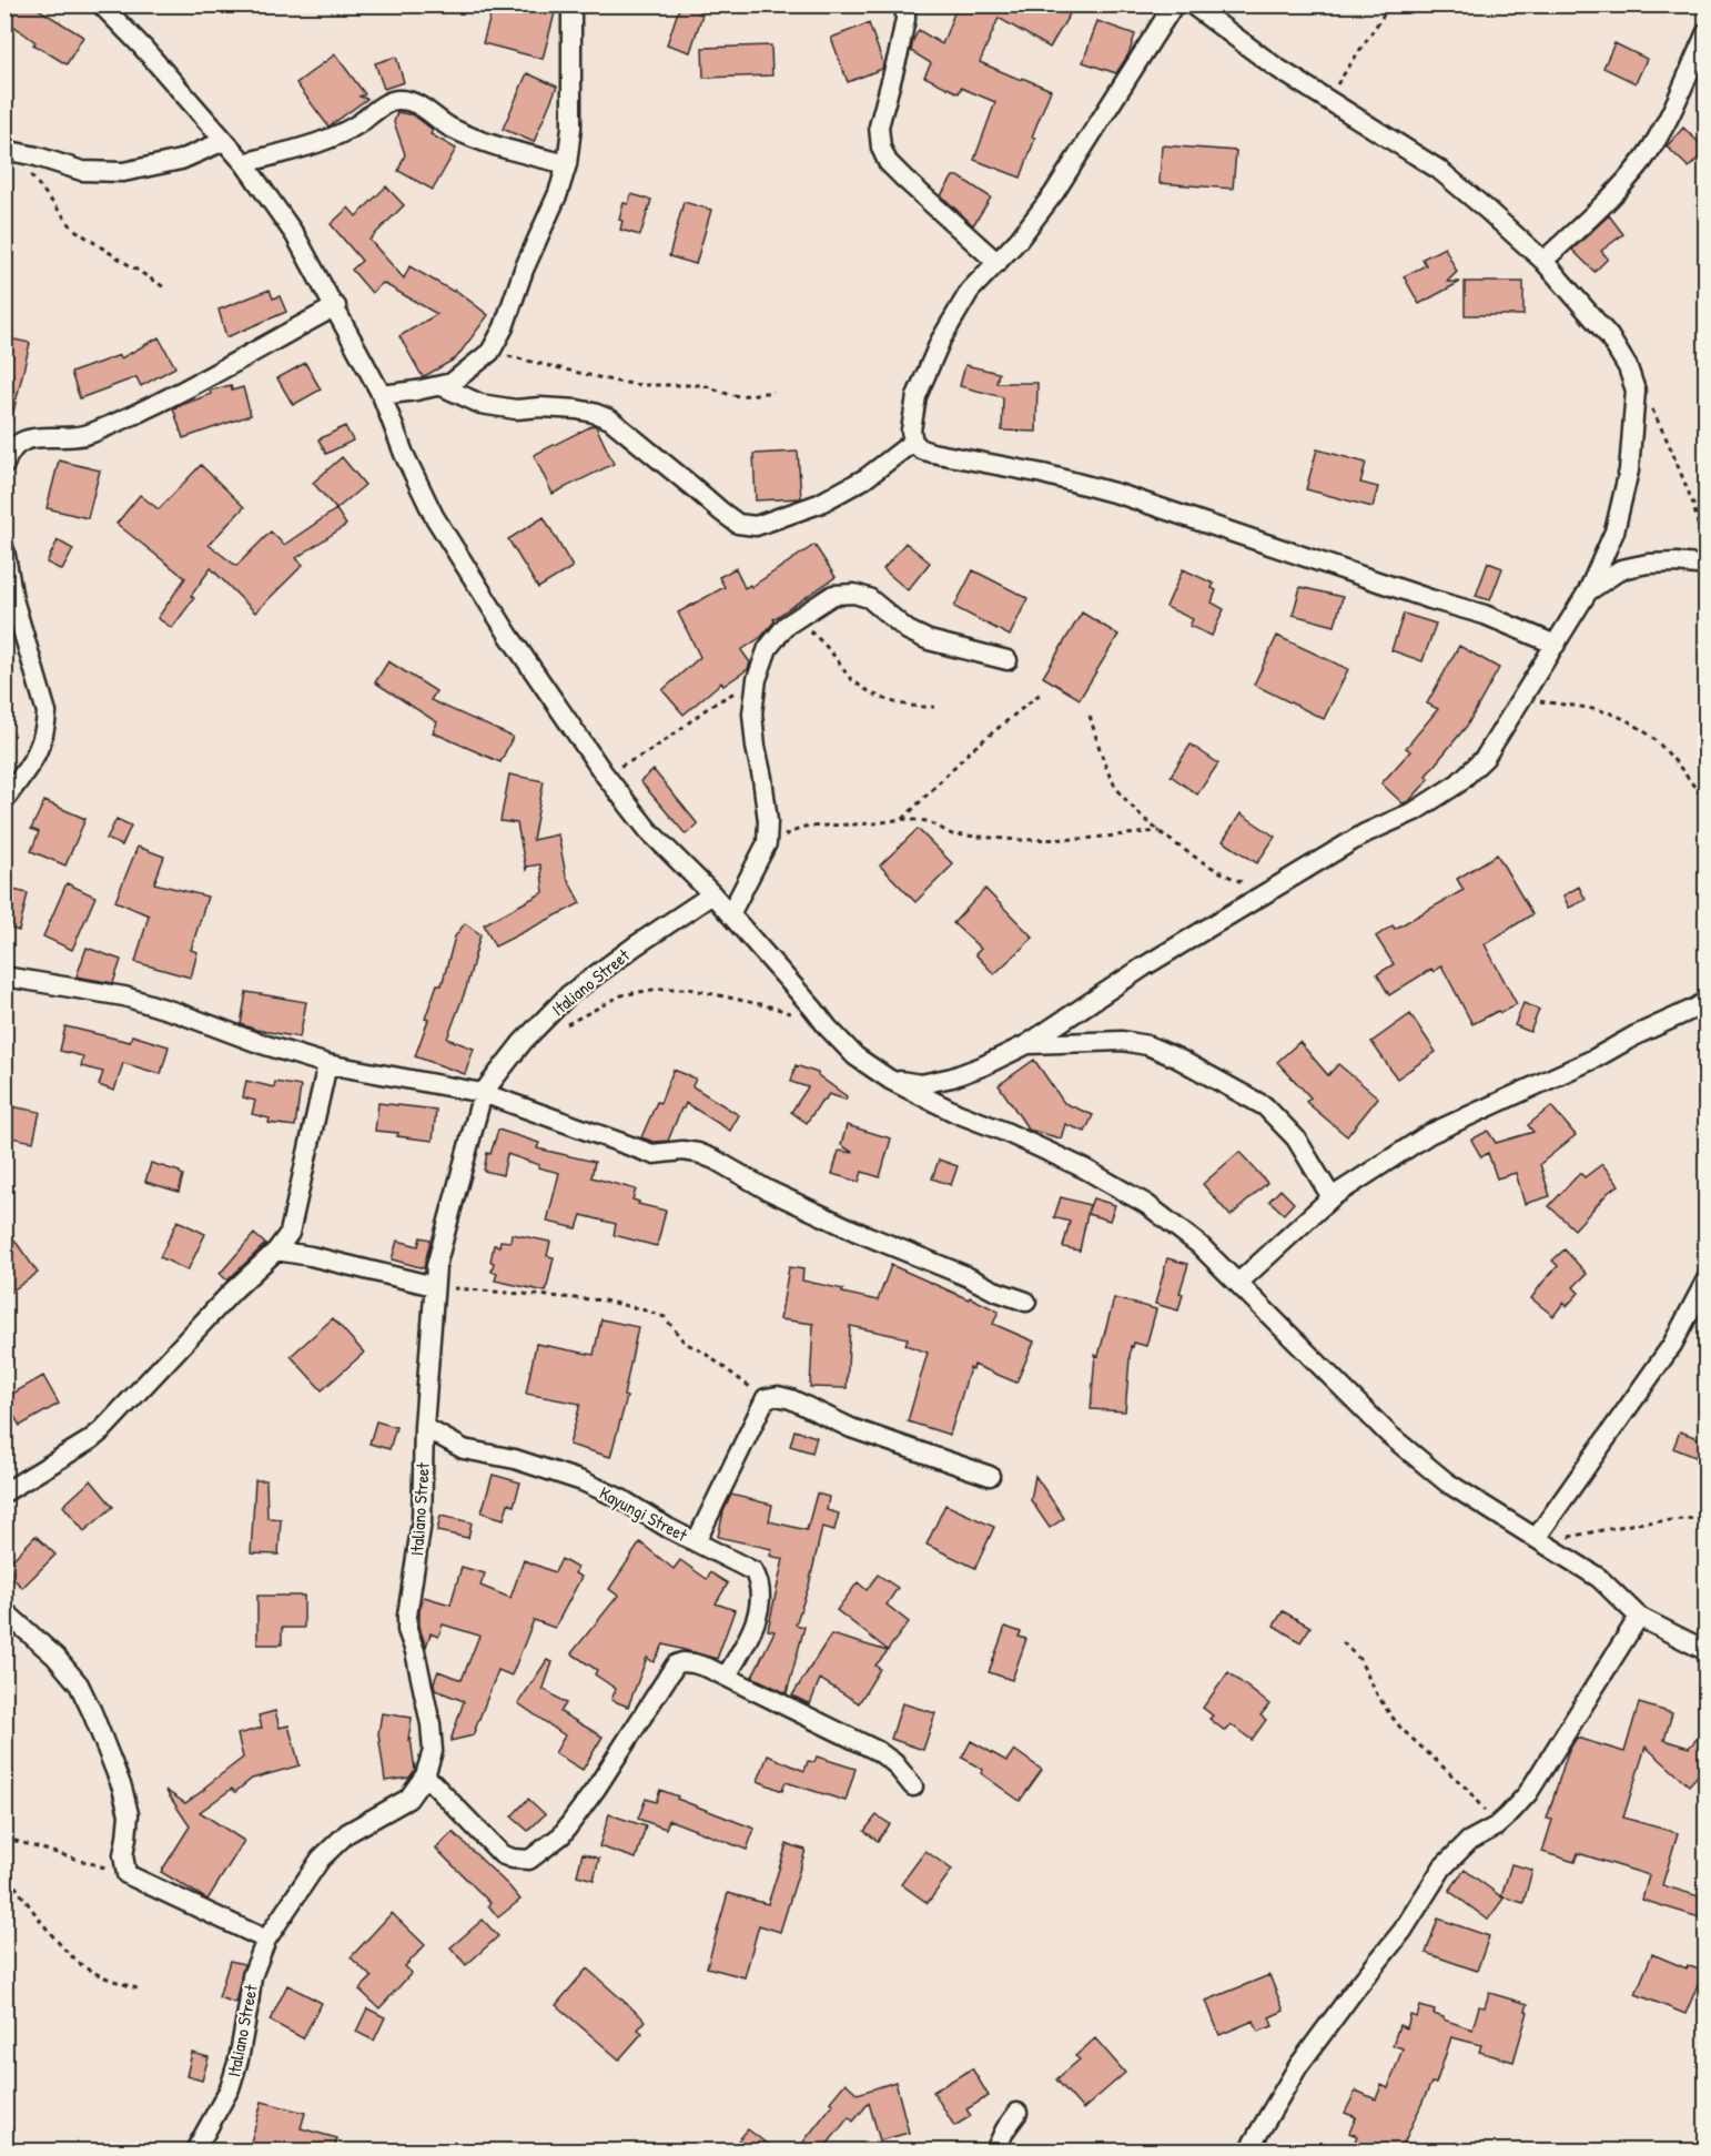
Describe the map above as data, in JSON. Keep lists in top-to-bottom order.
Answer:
{
  "streets": {
    "street": ["Italiano Street", "Kayungi Street"]
  },
  "crossings": [
    ["Italiano Street", "Kayungi Street"]
  ]
}
